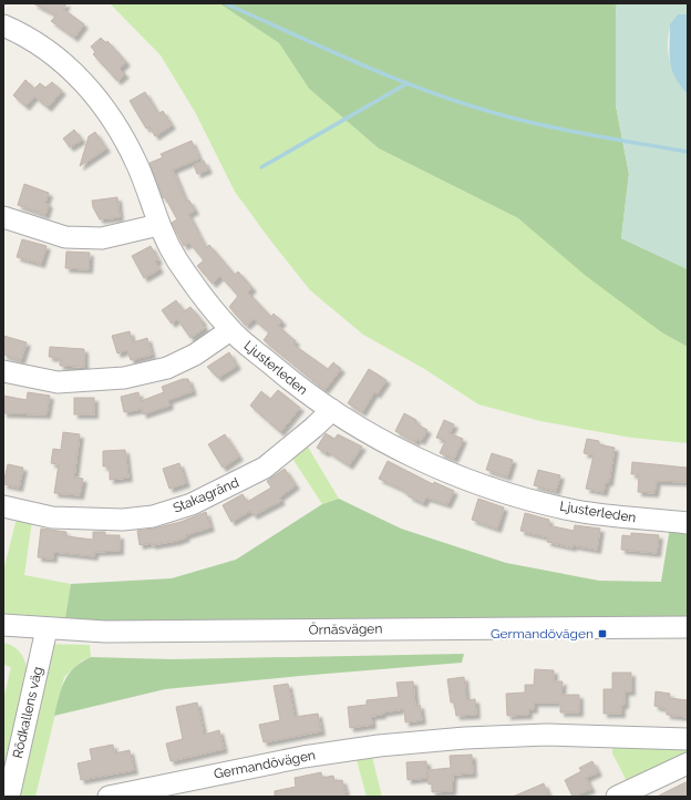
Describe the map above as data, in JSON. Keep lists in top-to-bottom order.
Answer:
{
  "streets": {
    "street": [
      "Ljusterleden",
      "Stakagränd",
      "Örnäsvägen",
      "Rödkallens väg",
      "Germandövägen"
    ]
  },
  "crossings": [
    ["Ljusterleden", "Stakagränd"],
    ["Örnäsvägen", "Rödkallens väg"]
  ],
  "places": {
    "transit": ["Germandövägen"]
  }
}
